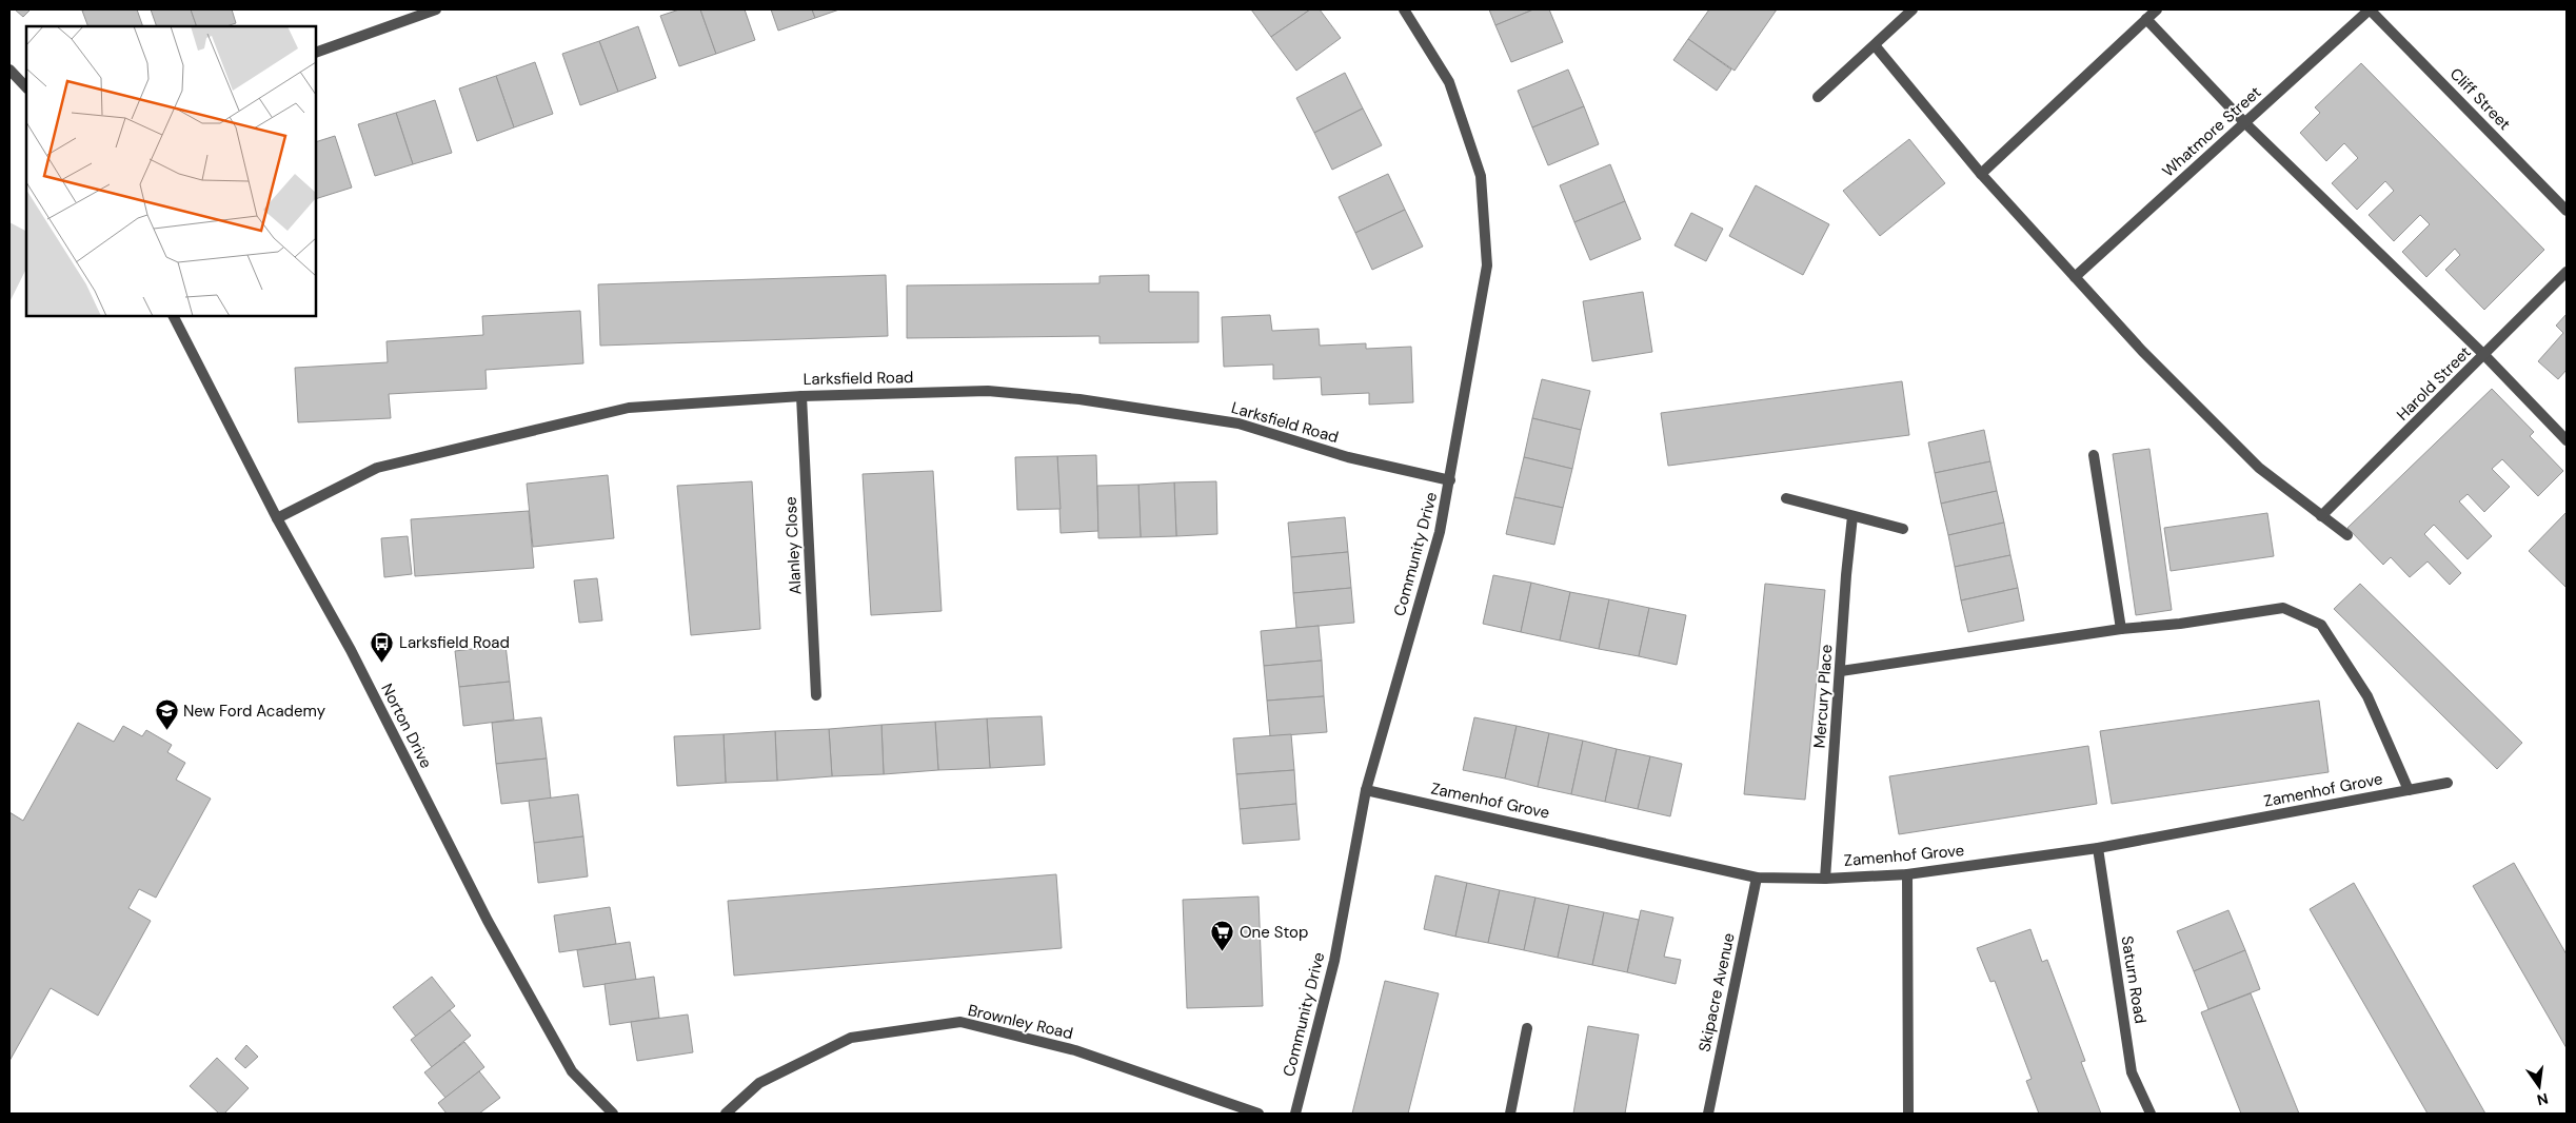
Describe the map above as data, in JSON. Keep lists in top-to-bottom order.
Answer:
{
  "streets": {
    "street": [
      "Cliff Street",
      "Whatmore Street",
      "Larksfield Road",
      "Harold Street",
      "Alanley Close",
      "Community Drive",
      "Mercury Place",
      "Norton Drive",
      "Zamenhof Grove",
      "Saturn Road",
      "Skipacre Avenue",
      "Brownley Road"
    ]
  },
  "crossings": [
    ["Cliff Street", "Whatmore Street"],
    ["Larksfield Road", "Alanley Close"],
    ["Larksfield Road", "Community Drive"],
    ["Larksfield Road", "Norton Drive"],
    ["Community Drive", "Zamenhof Grove"],
    ["Mercury Place", "Zamenhof Grove"],
    ["Zamenhof Grove", "Saturn Road"],
    ["Zamenhof Grove", "Skipacre Avenue"]
  ],
  "places": {
    "bus stop": ["Larksfield Road"],
    "school or university": ["New Ford Academy"],
    "supermarket": ["One Stop"]
  },
  "north": "bottom"
}
